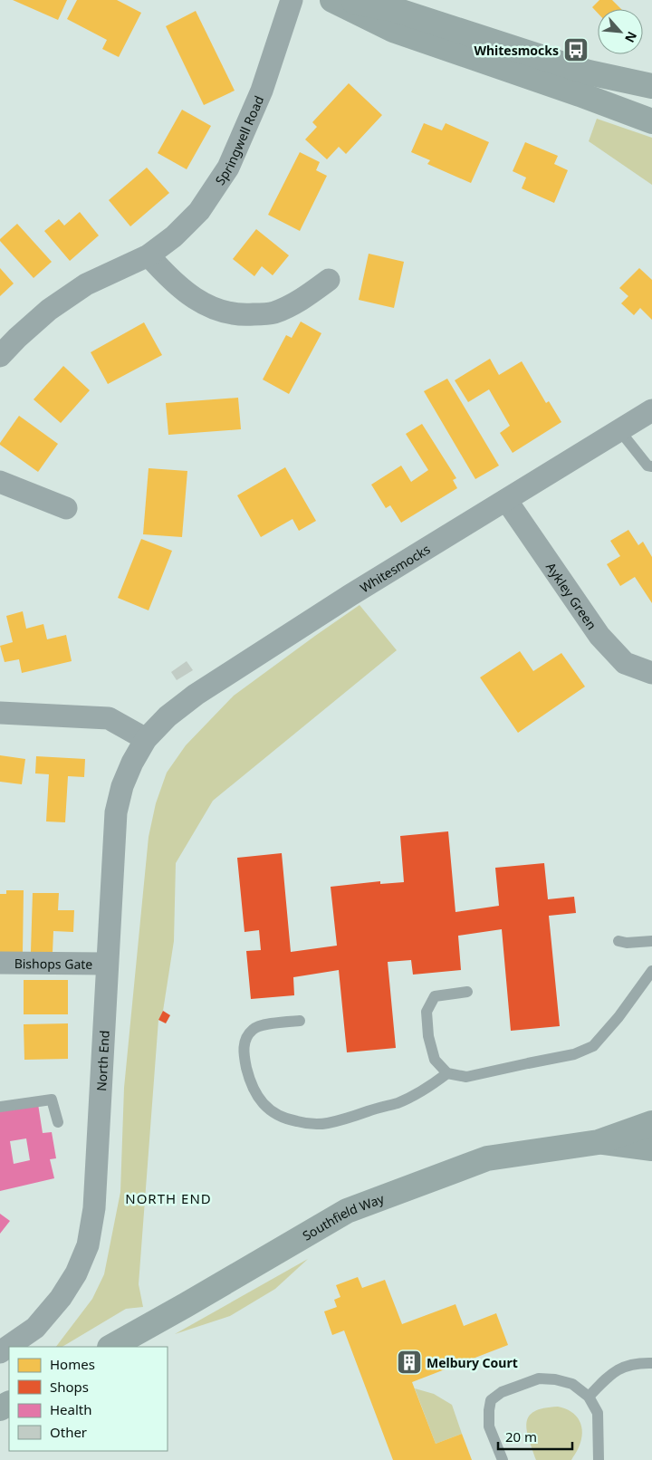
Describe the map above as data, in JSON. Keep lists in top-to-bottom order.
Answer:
{
  "streets": {
    "highway": ["Southfield Way"],
    "street": [
      "Springwell Road",
      "Whitesmocks",
      "Aykley Green",
      "Bishops Gate",
      "North End"
    ]
  },
  "crossings": [
    ["Whitesmocks", "Aykley Green"],
    ["Whitesmocks", "North End"],
    ["Bishops Gate", "North End"]
  ],
  "districts": ["NORTH END"],
  "places": {
    "bus stop": ["Whitesmocks"],
    "building": ["Melbury Court"]
  },
  "legend": [
    "Homes",
    "Shops",
    "Health",
    "Other"
  ],
  "scale_bar": "20 m",
  "north": "bottom right"
}
